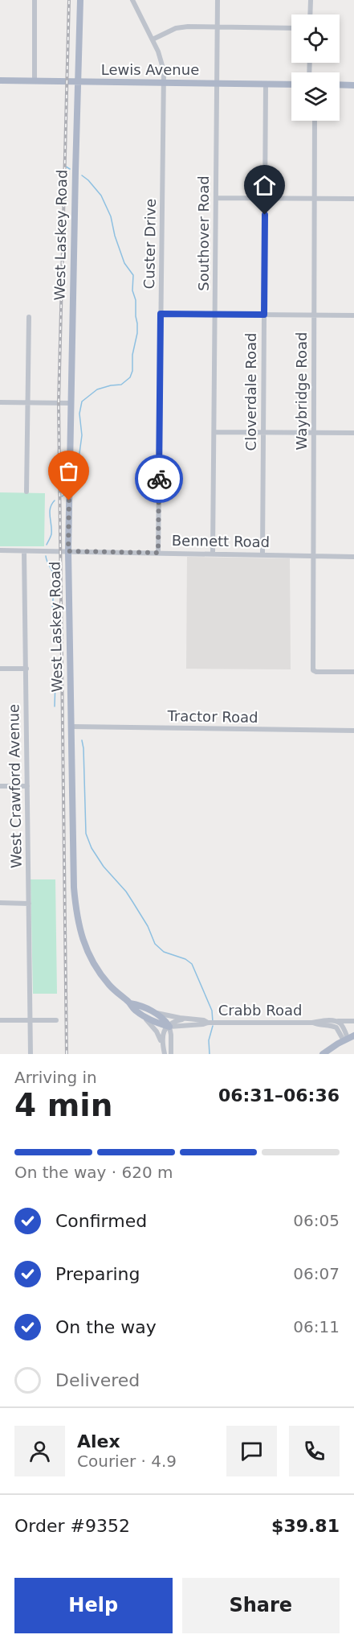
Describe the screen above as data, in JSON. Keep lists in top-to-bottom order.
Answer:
{
  "streets": {
    "main road": ["Lewis Avenue", "West Laskey Road"],
    "street": [
      "Southover Road",
      "Custer Drive",
      "Waybridge Road",
      "Cloverdale Road",
      "Bennett Road",
      "Tractor Road",
      "West Crawford Avenue",
      "Crabb Road"
    ]
  },
  "crossings": [
    ["Lewis Avenue", "Southover Road"],
    ["Lewis Avenue", "West Laskey Road"],
    ["Lewis Avenue", "Custer Drive"],
    ["Lewis Avenue", "Cloverdale Road"],
    ["Southover Road", "Bennett Road"],
    ["West Laskey Road", "Bennett Road"],
    ["West Laskey Road", "Tractor Road"],
    ["West Laskey Road", "Crabb Road"],
    ["Custer Drive", "Bennett Road"],
    ["Waybridge Road", "Bennett Road"],
    ["Cloverdale Road", "Bennett Road"],
    ["Bennett Road", "West Crawford Avenue"]
  ],
  "page": {
    "heading": ["4 min", "Arriving in", "06:31–06:36"],
    "panel": [
      "Alex",
      "Courier · 4.9",
      "Order #9352",
      "$39.81"
    ],
    "bar": "On the way · 620 m",
    "list": [
      ["Confirmed", "06:05"],
      ["Preparing", "06:07"],
      ["On the way", "06:11"],
      "Delivered"
    ],
    "buttons": ["Help", "Share"]
  }
}
